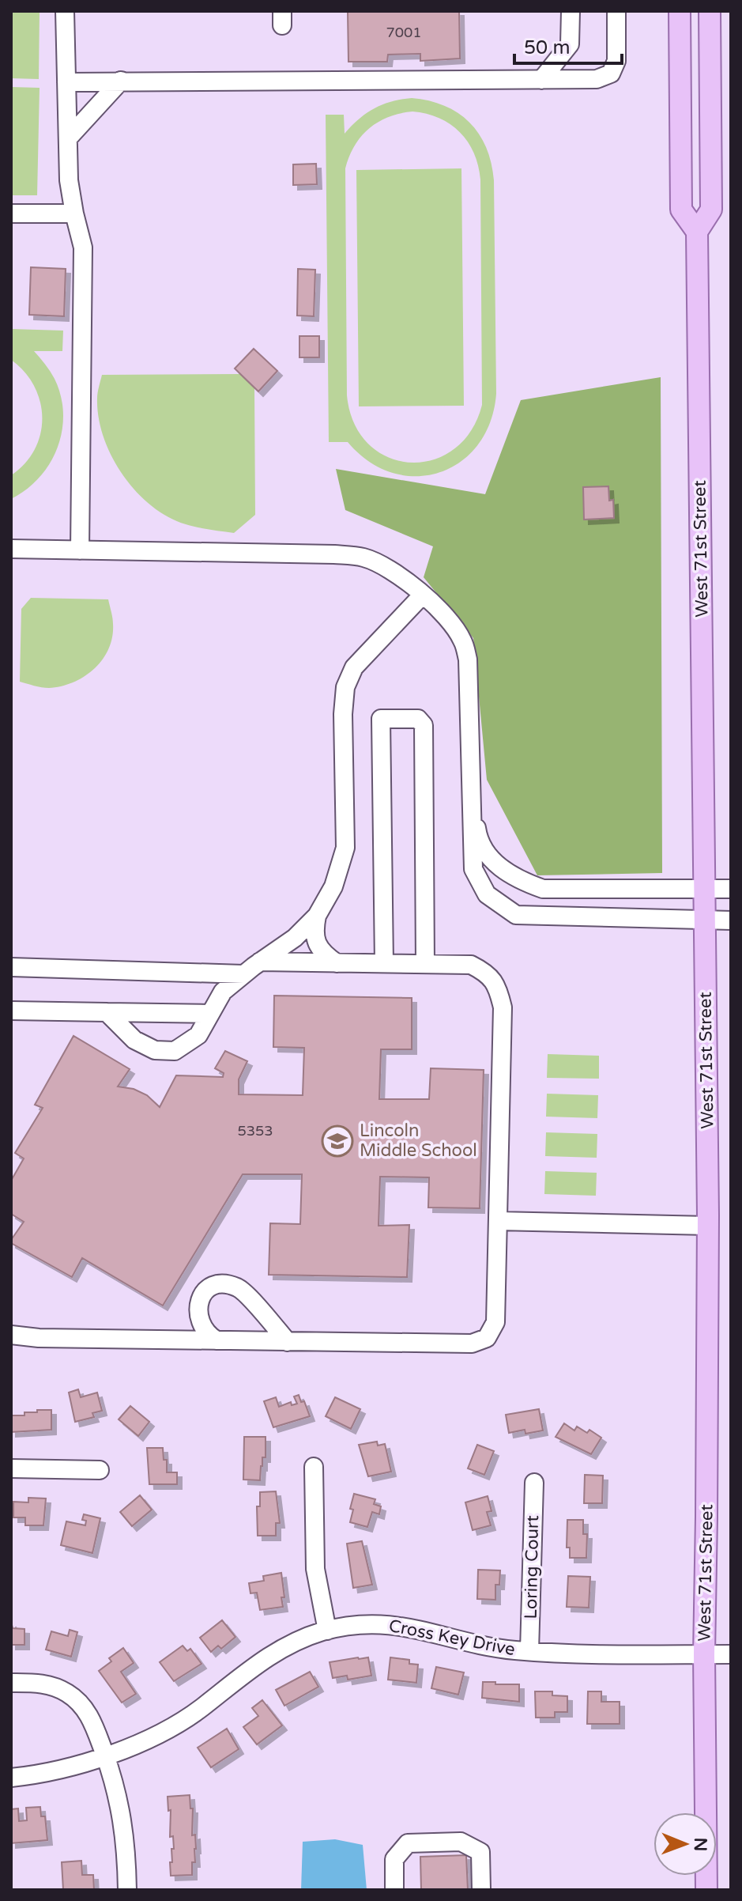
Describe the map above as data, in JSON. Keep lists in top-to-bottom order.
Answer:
{
  "streets": {
    "main road": ["West 71st Street"],
    "street": ["Loring Court", "Cross Key Drive"]
  },
  "crossings": [
    ["West 71st Street", "Cross Key Drive"],
    ["Loring Court", "Cross Key Drive"]
  ],
  "places": {
    "school or university": ["Lincoln Middle School"]
  },
  "house_numbers": ["7001", "5353"],
  "scale_bar": "50 m",
  "north": "right"
}
